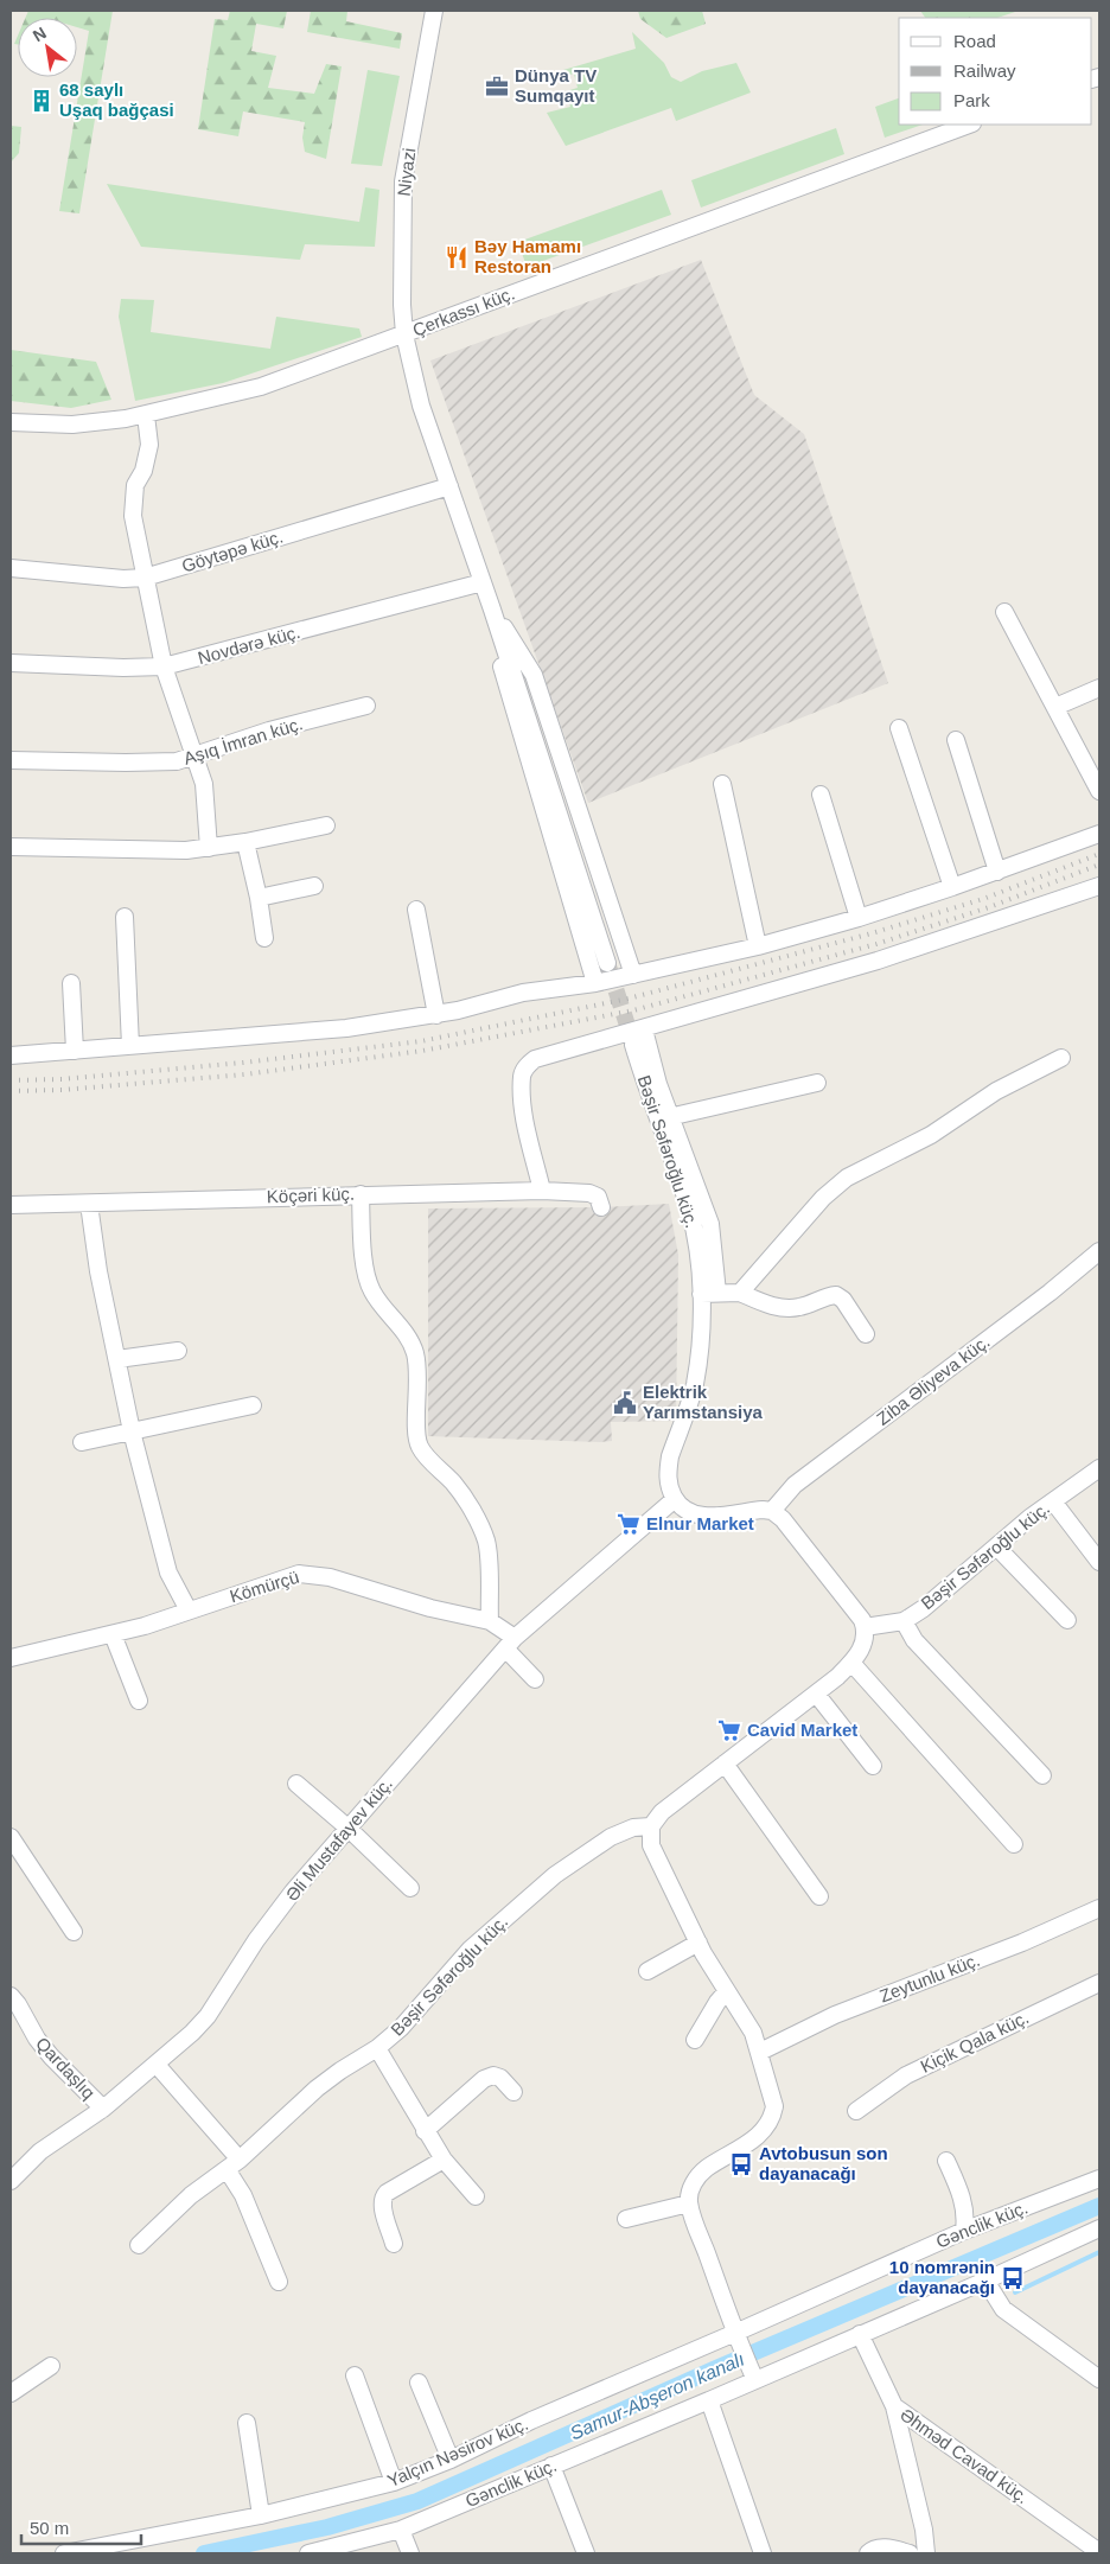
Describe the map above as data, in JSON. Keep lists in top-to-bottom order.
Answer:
{
  "streets": {
    "street": [
      "Niyazi",
      "Çerkassı küç.",
      "Göytəpə küç.",
      "Novdərə küç.",
      "Aşıq İmran küç.",
      "Bəşir Səfəroğlu küç.",
      "Köçəri küç.",
      "Ziba Əliyeva küç.",
      "Kömürçü",
      "Əli Mustafayev küç.",
      "Zeytunlu küç.",
      "Kiçik Qala küç.",
      "Qardaşlıq",
      "Gənclik küç.",
      "Yalçın Nəsirov küç.",
      "Əhməd Cavad küç."
    ]
  },
  "crossings": [
    ["Niyazi", "Çerkassı küç."],
    ["Niyazi", "Göytəpə küç."],
    ["Niyazi", "Novdərə küç."],
    ["Bəşir Səfəroğlu küç.", "Əli Mustafayev küç."],
    ["Kömürçü", "Əli Mustafayev küç."],
    ["Əli Mustafayev küç.", "Qardaşlıq"],
    ["Gənclik küç.", "Yalçın Nəsirov küç."]
  ],
  "water": ["Samur-Abşeron kanalı"],
  "places": {
    "office": ["Dünya TV Sumqayıt"],
    "building": ["68 saylı Uşaq bağçasi"],
    "restaurant": ["Bәy Hamamı Restoran"],
    "public building": ["Elektrik Yarımstansiya"],
    "supermarket": ["Elnur Market", "Cavid Market"],
    "bus stop": ["Avtobusun son dayanacağı", "10 nomrənin dayanacağı"]
  },
  "legend": ["Road", "Railway", "Park"],
  "scale_bar": "50 m",
  "north": "top left"
}
